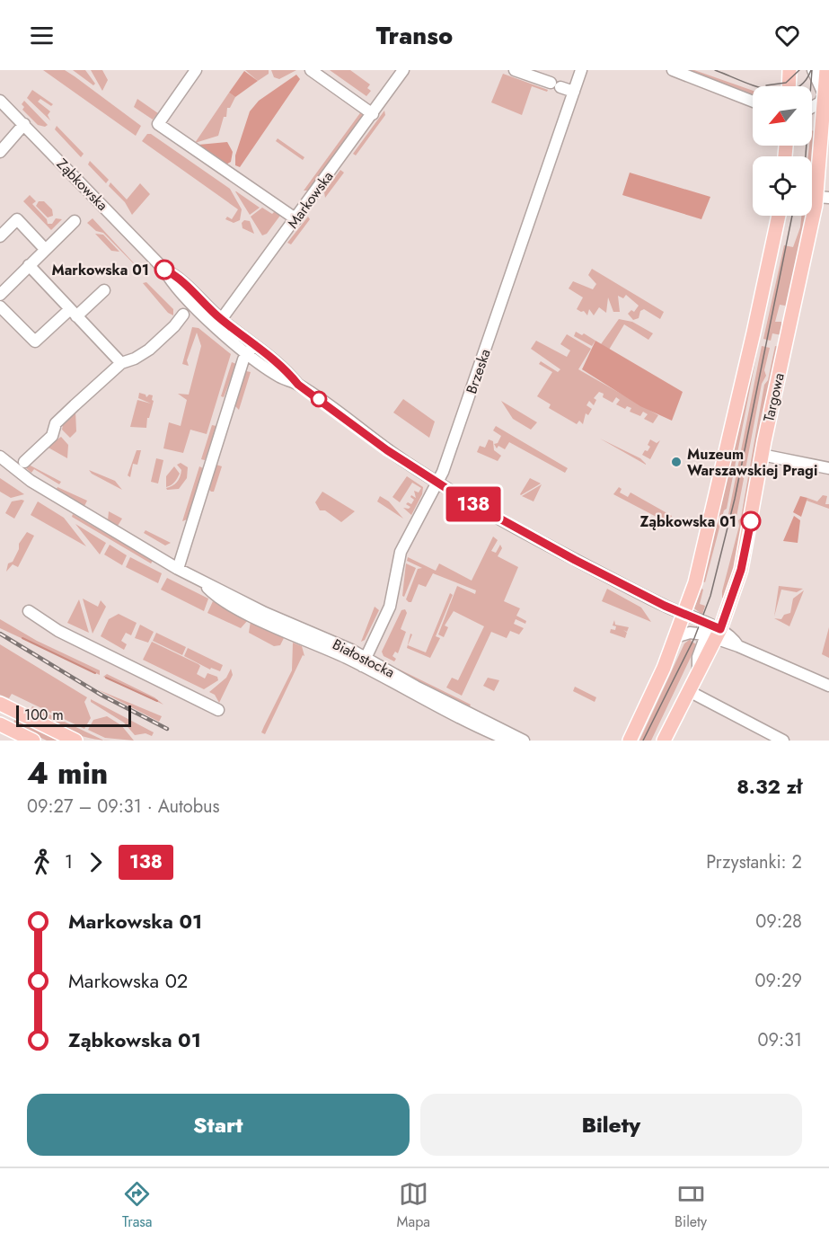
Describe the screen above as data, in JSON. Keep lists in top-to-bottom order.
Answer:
{
  "streets": {
    "main road": ["Targowa"],
    "street": [
      "Ząbkowska",
      "Markowska",
      "Brzeska",
      "Białostocka"
    ]
  },
  "crossings": [
    ["Ząbkowska", "Markowska"],
    ["Ząbkowska", "Brzeska"],
    ["Brzeska", "Białostocka"]
  ],
  "places": ["Markowska 01", "Muzeum Warszawskiej Pragi", "Ząbkowska 01"],
  "lines": ["bus line 138"],
  "scale_bar": "100 m",
  "north": "bottom left",
  "page": {
    "header": "Transo",
    "on_map": "138",
    "scale": "100 m",
    "heading": ["4 min", "09:27 – 09:31 · Autobus", "8.32 zł"],
    "legs": ["1", "138", "Przystanki: 2"],
    "list": [
      {
        "name": "Markowska 01",
        "value": "09:28"
      },
      {
        "name": "Markowska 02",
        "value": "09:29"
      },
      {
        "name": "Ząbkowska 01",
        "value": "09:31"
      }
    ],
    "buttons": ["Start", "Bilety"],
    "tabs": ["Trasa", "Mapa", "Bilety"]
  }
}
